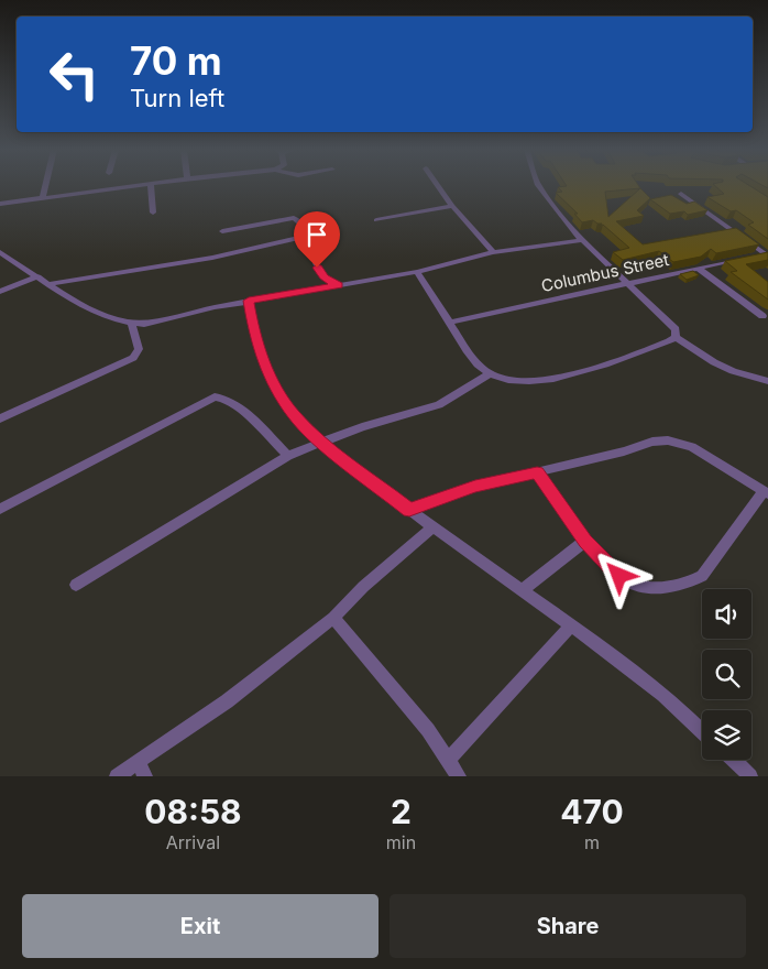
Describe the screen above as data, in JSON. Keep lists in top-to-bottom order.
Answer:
{
  "streets": {
    "street": ["Columbus Street"]
  },
  "page": {
    "turn": ["70 m", "Turn left"],
    "eta": [
      "08:58",
      "Arrival",
      "2",
      "min",
      "470",
      "m"
    ],
    "buttons": ["Exit", "Share"]
  }
}
